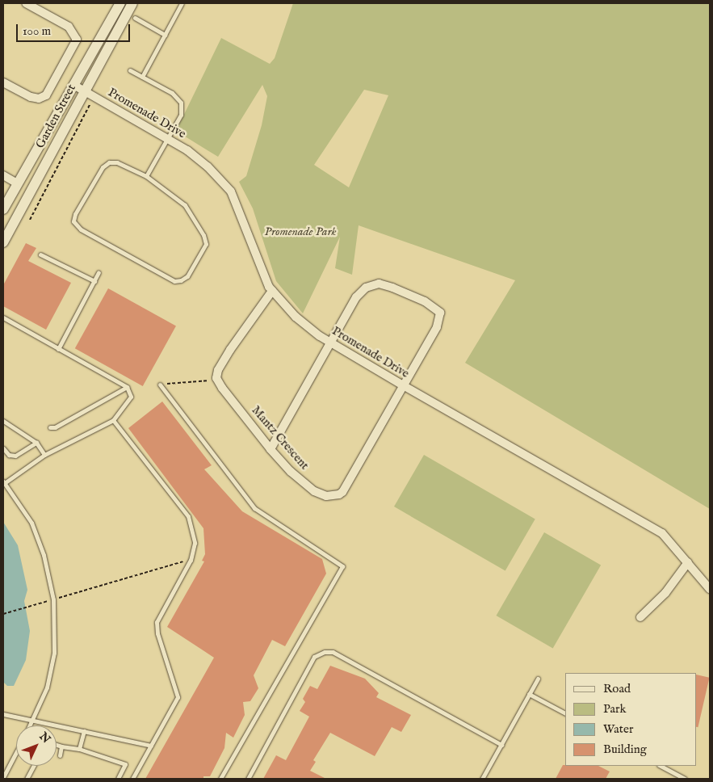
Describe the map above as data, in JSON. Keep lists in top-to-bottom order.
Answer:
{
  "streets": {
    "street": ["Promenade Drive", "Garden Street", "Mantz Crescent"]
  },
  "crossings": [
    ["Promenade Drive", "Garden Street"],
    ["Promenade Drive", "Mantz Crescent"]
  ],
  "parks": ["Promenade Park"],
  "legend": [
    "Road",
    "Park",
    "Water",
    "Building"
  ],
  "scale_bar": "100 m",
  "north": "top right"
}
